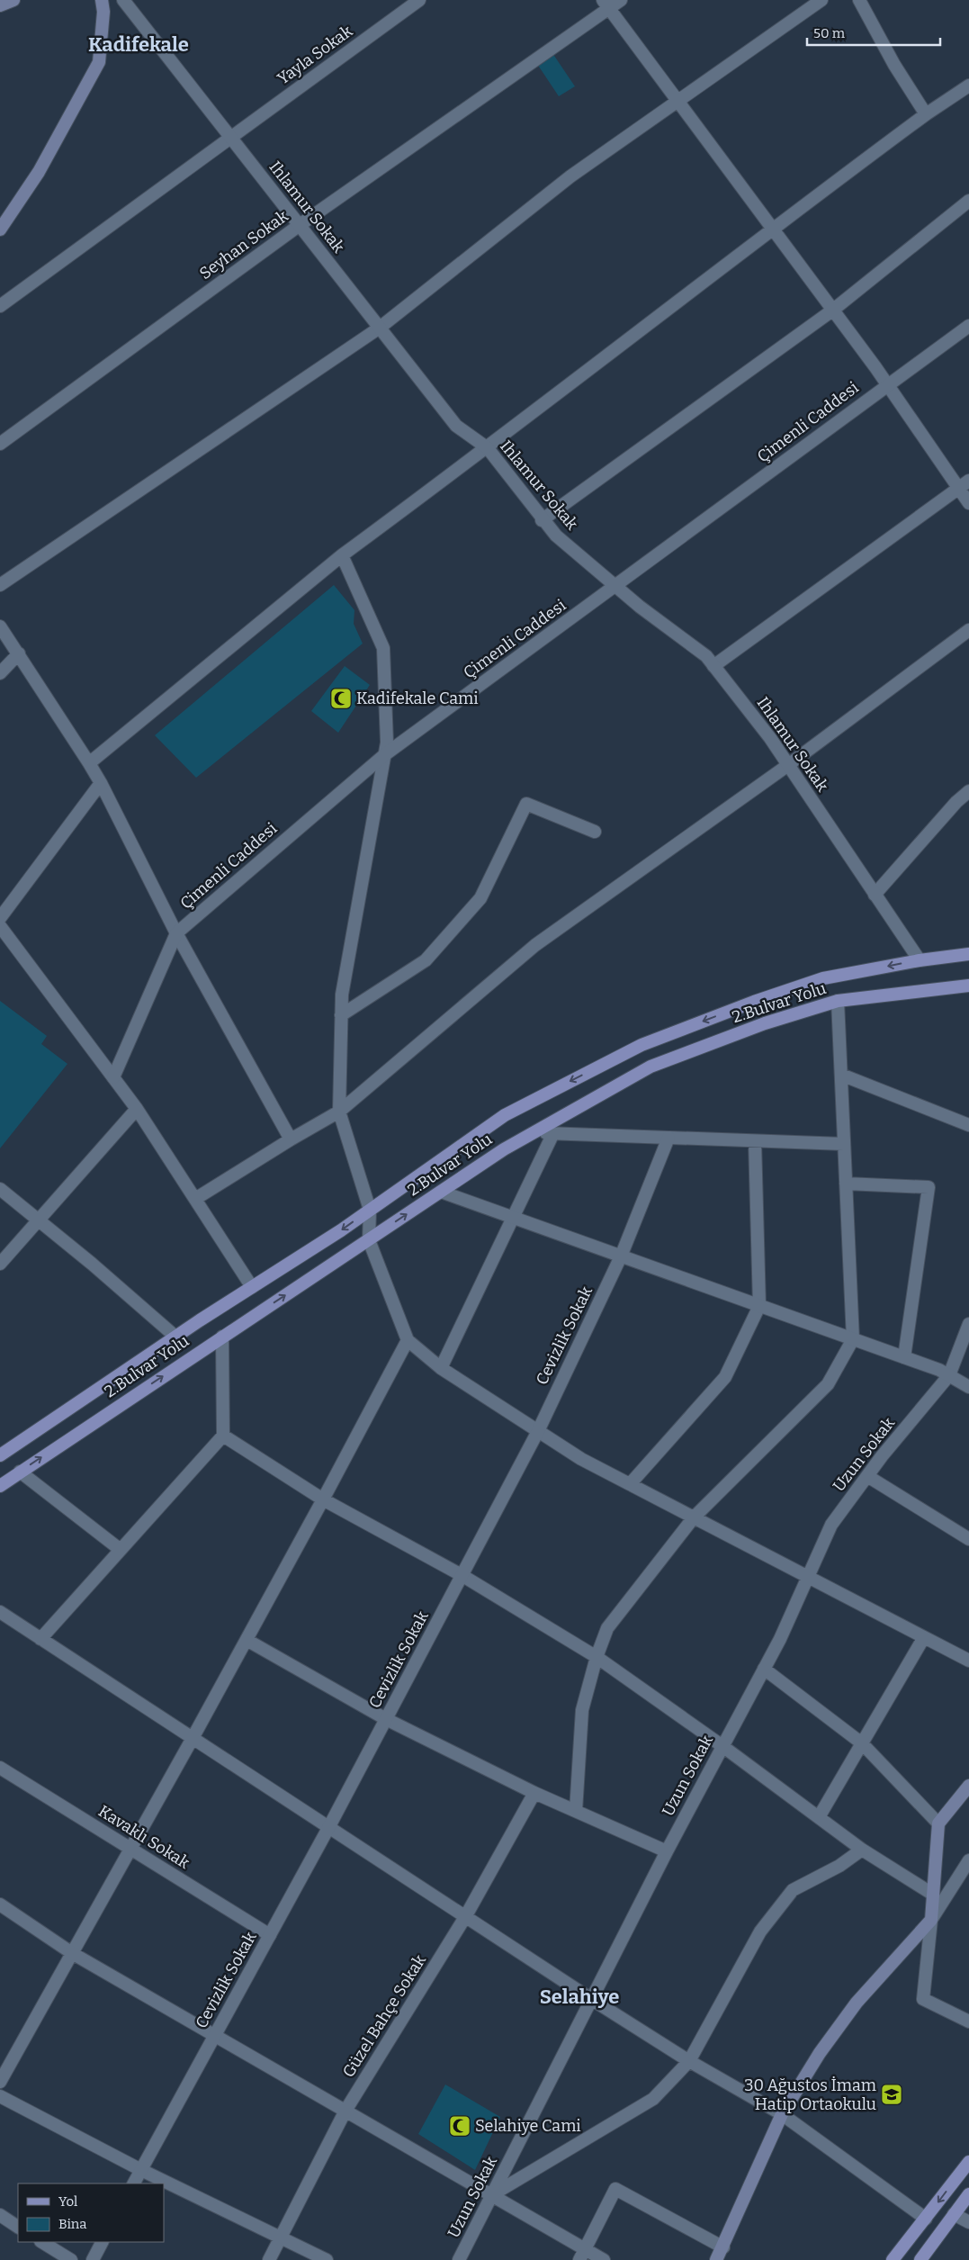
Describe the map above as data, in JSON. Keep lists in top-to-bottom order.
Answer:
{
  "streets": {
    "main road": ["2.Bulvar Yolu"],
    "street": [
      "Yayla Sokak",
      "Ihlamur Sokak",
      "Seyhan Sokak",
      "Çimenli Caddesi",
      "Cevizlik Sokak",
      "Uzun Sokak",
      "Kavaklı Sokak",
      "Güzel Bahçe Sokak"
    ]
  },
  "crossings": [
    ["Yayla Sokak", "Ihlamur Sokak"],
    ["Ihlamur Sokak", "Seyhan Sokak"],
    ["Ihlamur Sokak", "Çimenli Caddesi"],
    ["Ihlamur Sokak", "2.Bulvar Yolu"],
    ["Cevizlik Sokak", "Kavaklı Sokak"]
  ],
  "districts": ["Kadifekale", "Selahiye"],
  "places": {
    "mosque": ["Kadifekale Cami", "Selahiye Cami"],
    "school or university": ["30 Ağustos İmam Hatip Ortaokulu"]
  },
  "legend": ["Yol", "Bina"],
  "scale_bar": "50 m"
}
